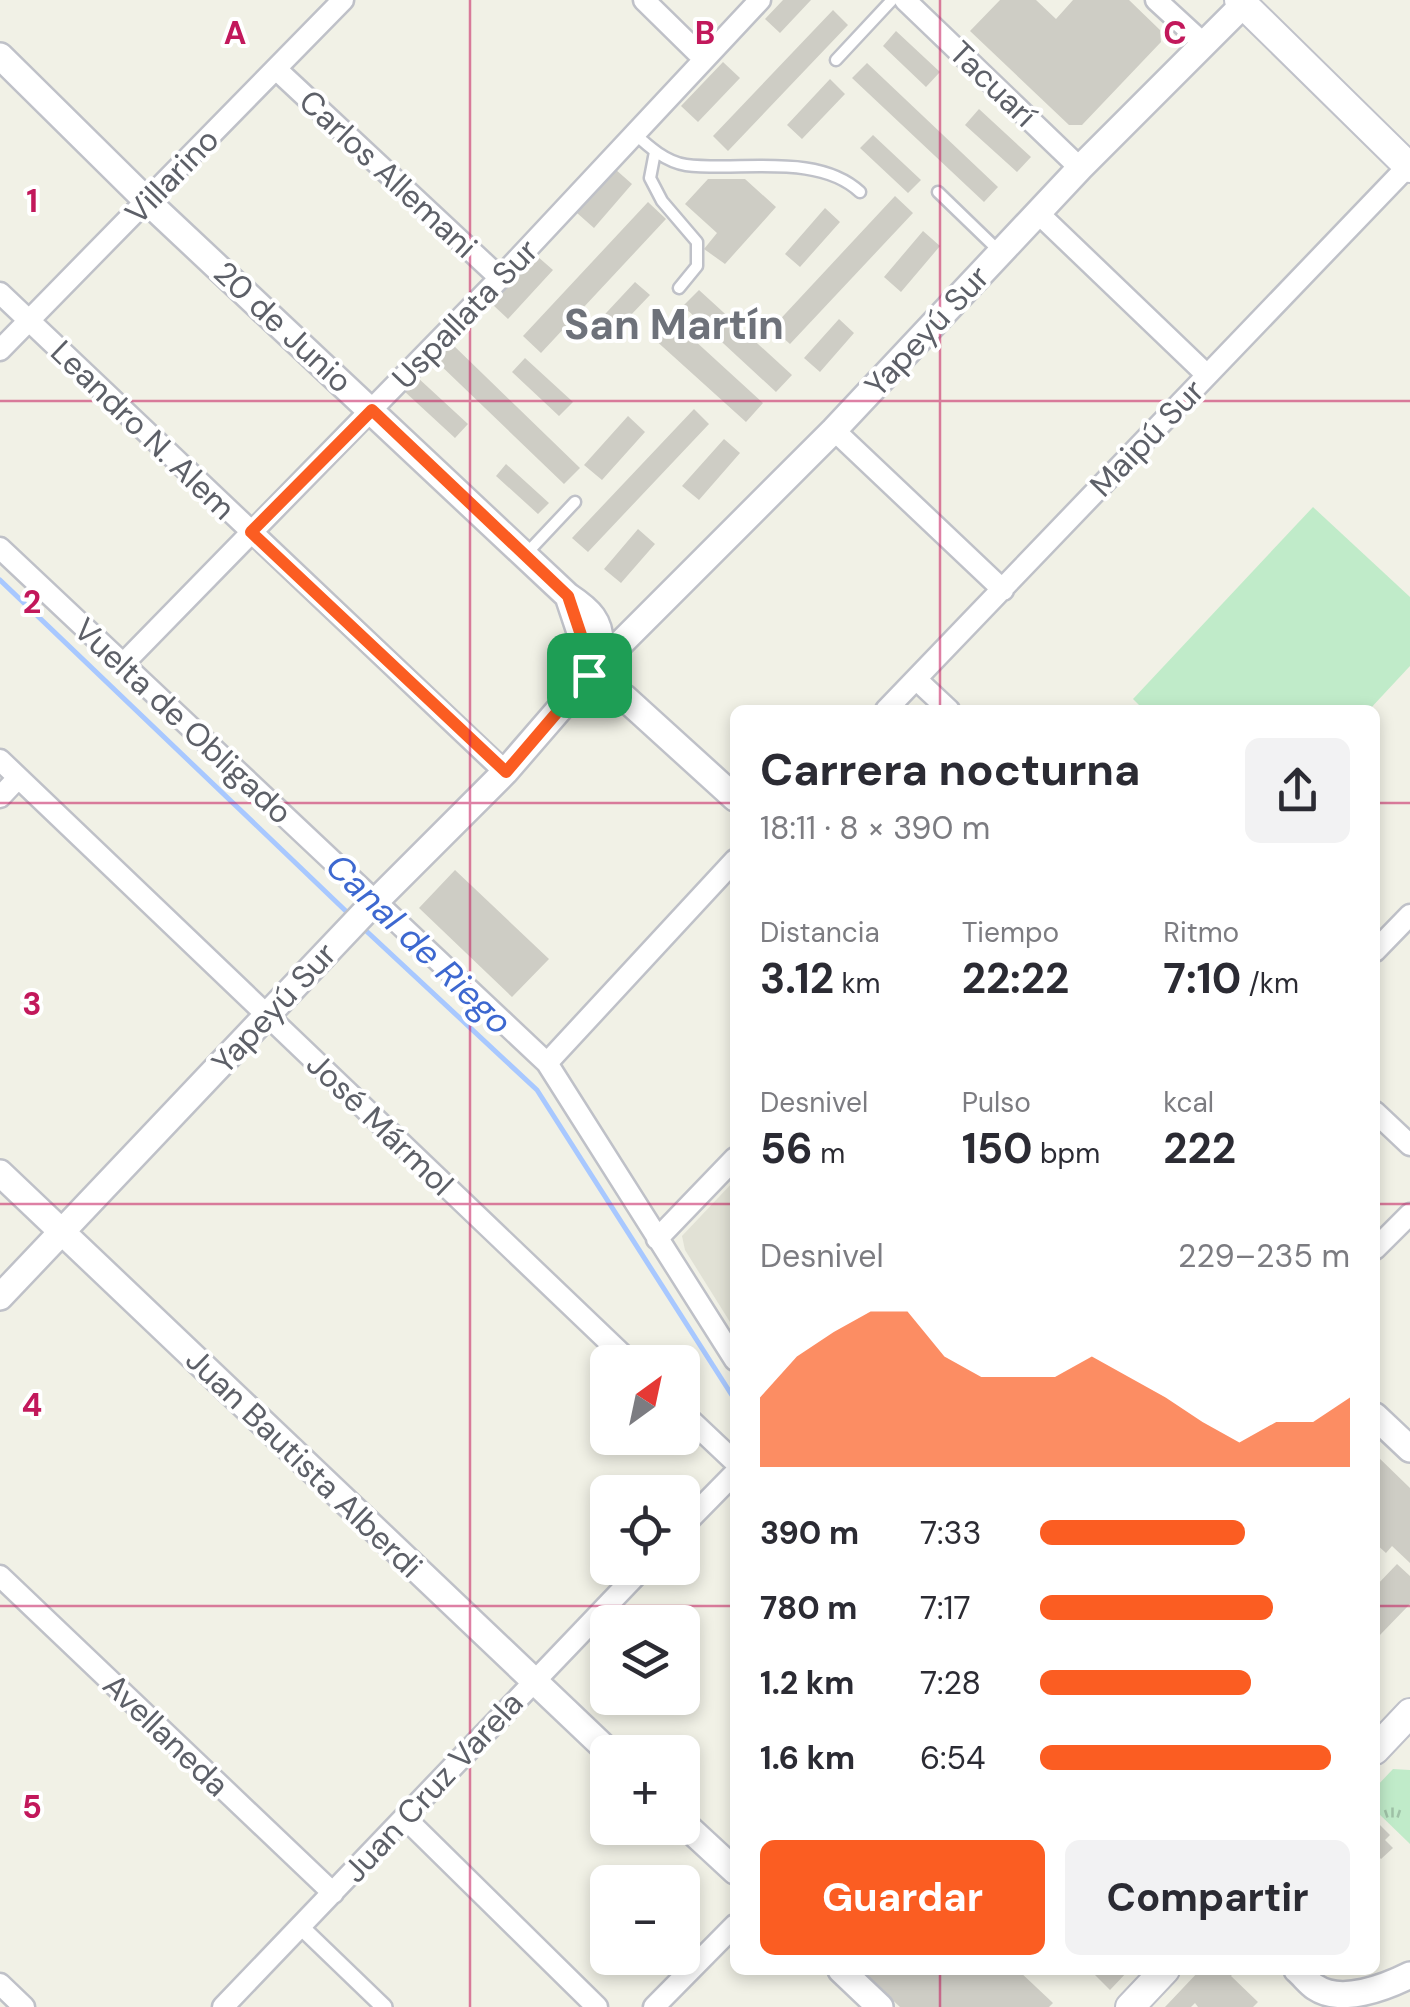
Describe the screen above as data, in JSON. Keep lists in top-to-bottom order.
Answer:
{
  "streets": {
    "street": [
      "Tacuarí",
      "Carlos Allemani",
      "Villarino",
      "Uspallata Sur",
      "20 de Junio",
      "Yapeyú Sur",
      "Leandro N. Alem",
      "Maipú Sur",
      "Vuelta de Obligado",
      "José Mármol",
      "Juan Bautista Alberdi",
      "Avellaneda",
      "Juan Cruz Varela"
    ]
  },
  "crossings": [
    ["Tacuarí", "Yapeyú Sur"],
    ["Carlos Allemani", "Villarino"],
    ["Carlos Allemani", "Uspallata Sur"],
    ["Villarino", "20 de Junio"],
    ["Villarino", "Leandro N. Alem"],
    ["Uspallata Sur", "20 de Junio"],
    ["Uspallata Sur", "Leandro N. Alem"],
    ["Uspallata Sur", "Vuelta de Obligado"],
    ["20 de Junio", "Yapeyú Sur"],
    ["Yapeyú Sur", "Leandro N. Alem"],
    ["Yapeyú Sur", "Vuelta de Obligado"],
    ["Yapeyú Sur", "José Mármol"],
    ["Yapeyú Sur", "Juan Bautista Alberdi"],
    ["Juan Bautista Alberdi", "Juan Cruz Varela"],
    ["Avellaneda", "Juan Cruz Varela"]
  ],
  "districts": ["San Martín"],
  "water": ["Canal de Riego"],
  "north": "top right",
  "page": {
    "heading": ["Carrera nocturna", "18:11 · 8 × 390 m"],
    "stats": [
      ["Distancia", "3.12 km"],
      ["Tiempo", "22:22"],
      ["Ritmo", "7:10 /km"],
      ["Desnivel", "56 m"],
      ["Pulso", "150 bpm"],
      ["kcal", "222"]
    ],
    "chart": ["Desnivel", "229–235 m"],
    "map_buttons": ["+", "−"],
    "list": [
      {
        "name": "390 m",
        "note": "7:33"
      },
      {
        "name": "780 m",
        "note": "7:17"
      },
      {
        "name": "1.2 km",
        "note": "7:28"
      },
      {
        "name": "1.6 km",
        "note": "6:54"
      }
    ],
    "buttons": ["Guardar", "Compartir"]
  },
  "grid": {
    "columns": ["A", "B", "C"],
    "rows": [
      "1",
      "2",
      "3",
      "4",
      "5"
    ]
  }
}
